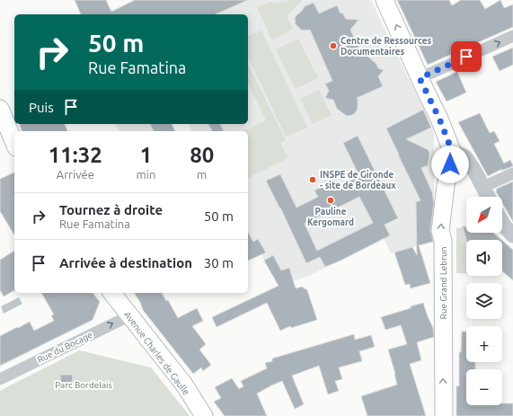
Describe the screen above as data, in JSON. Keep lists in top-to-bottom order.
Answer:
{
  "streets": {
    "main road": ["Rue Grand Lebrun", "Avenue Charles de Gaulle"],
    "street": ["Rue du Bocage"]
  },
  "crossings": [
    ["Rue du Bocage", "Avenue Charles de Gaulle"]
  ],
  "one_way": ["Rue Grand Lebrun", "Rue du Bocage"],
  "parks": ["Parc Bordelais"],
  "places": ["Centre de Ressources Documentaires", "INSPE de Gironde - site de Bordeaux", "Pauline Kergomard"],
  "north": "bottom left",
  "page": {
    "turn": ["50 m", "Rue Famatina"],
    "then": "Puis",
    "eta": [
      "11:32",
      "Arrivée",
      "1",
      "min",
      "80",
      "m"
    ],
    "list": [
      {
        "name": "Tournez à droite",
        "note": "Rue Famatina",
        "value": "50 m"
      },
      {
        "name": "Arrivée à destination",
        "value": "30 m"
      }
    ],
    "map_buttons": ["+", "−"]
  }
}
